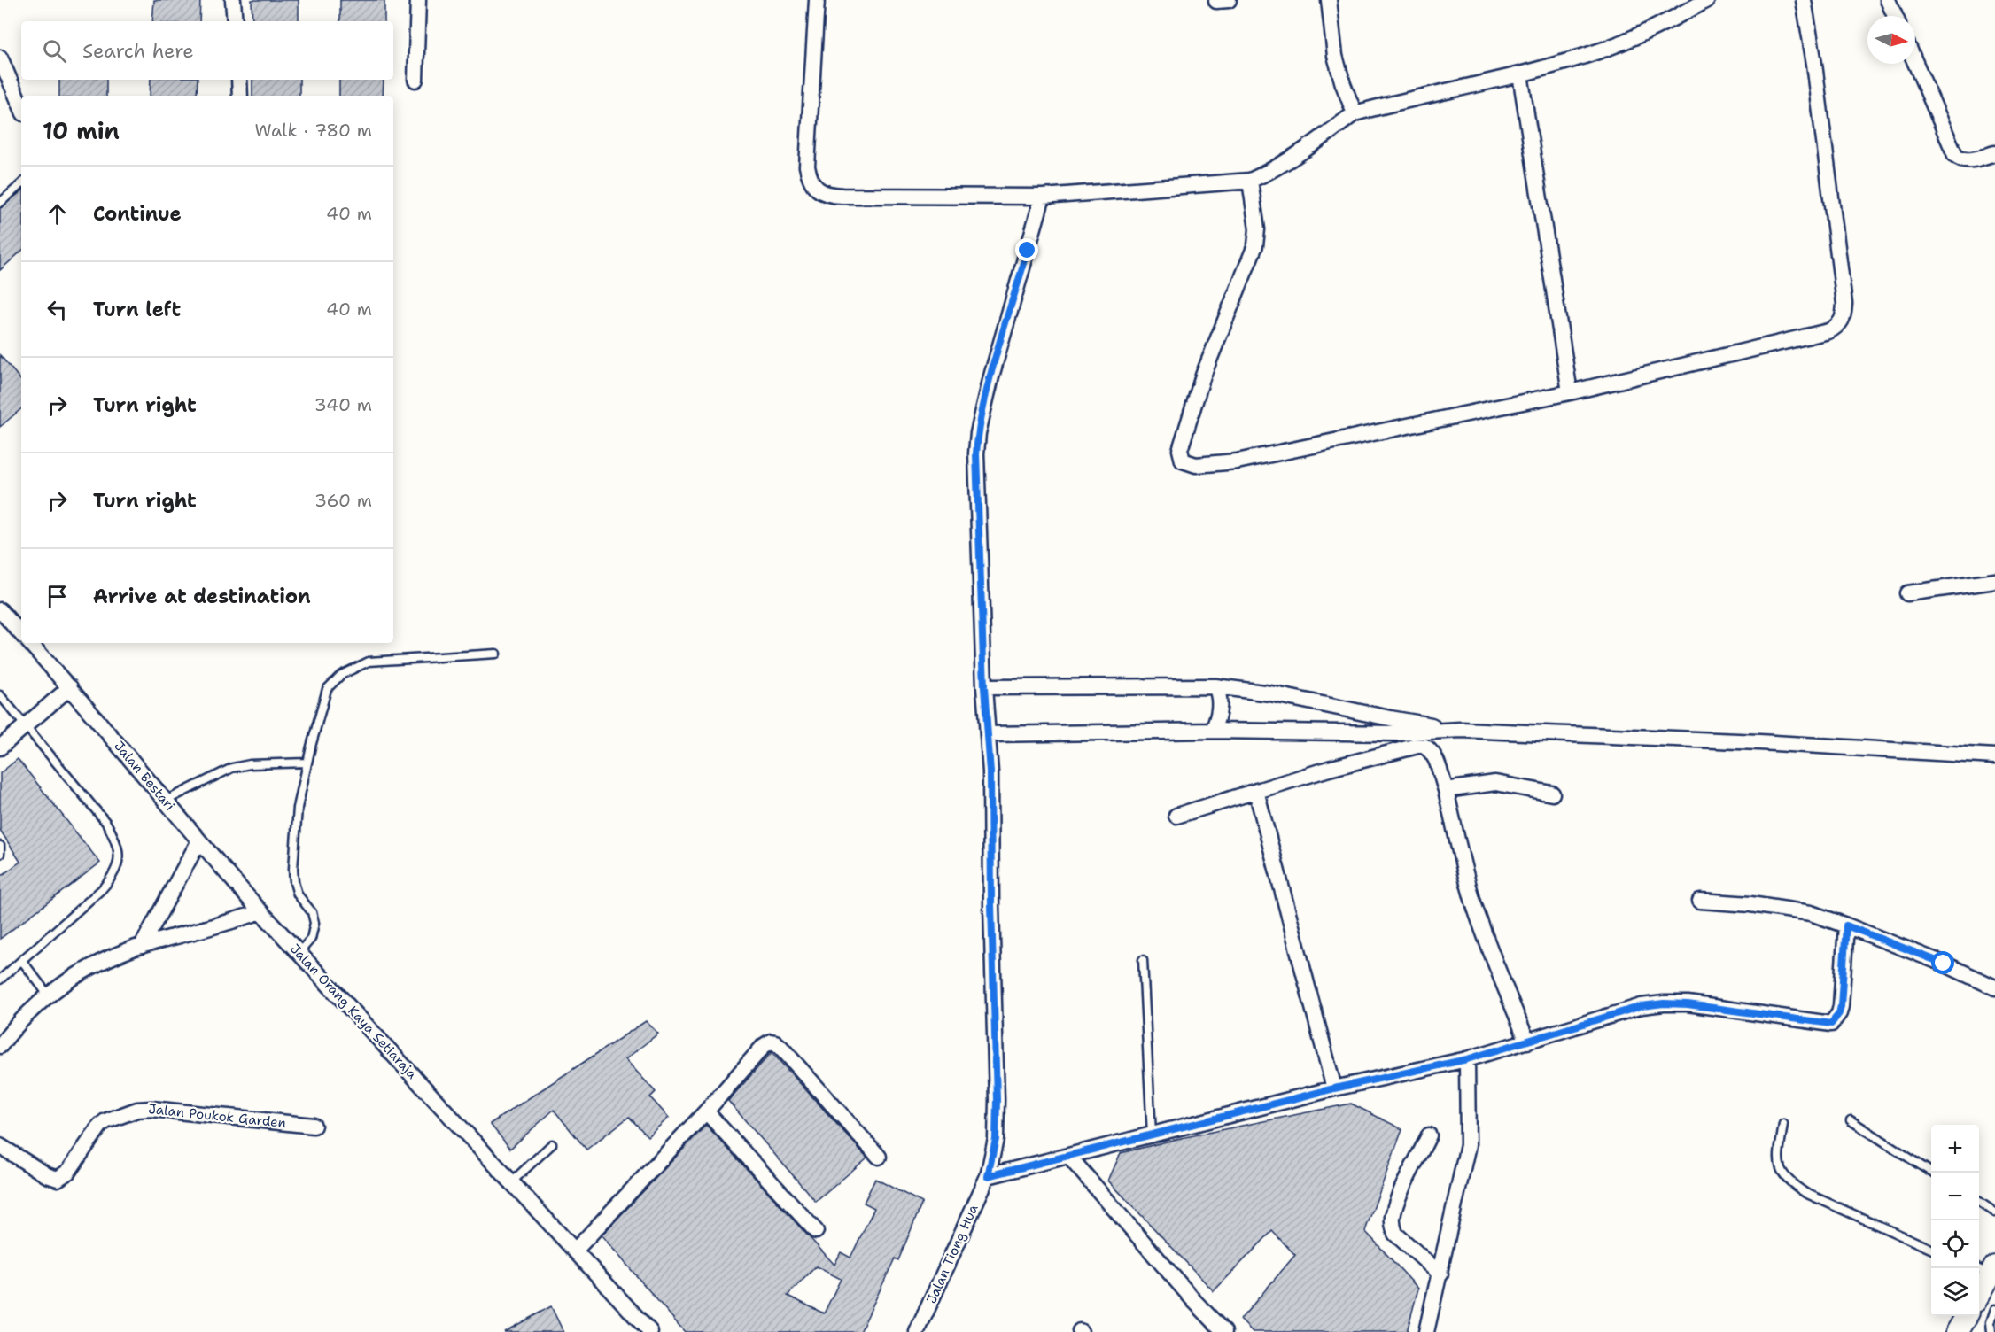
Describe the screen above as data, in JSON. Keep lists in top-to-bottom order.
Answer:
{
  "streets": {
    "street": [
      "Jalan Bestari",
      "Jalan Orang Kaya Setiaraja",
      "Jalan Poukok Garden",
      "Jalan Tiong Hua"
    ]
  },
  "crossings": [
    ["Jalan Bestari", "Jalan Orang Kaya Setiaraja"]
  ],
  "north": "right",
  "page": {
    "search": "Search here",
    "heading": ["10 min", "Walk · 780 m"],
    "list": [
      ["Continue", "40 m"],
      ["Turn left", "40 m"],
      ["Turn right", "340 m"],
      ["Turn right", "360 m"],
      "Arrive at destination"
    ],
    "map_buttons": ["+", "−"]
  }
}
